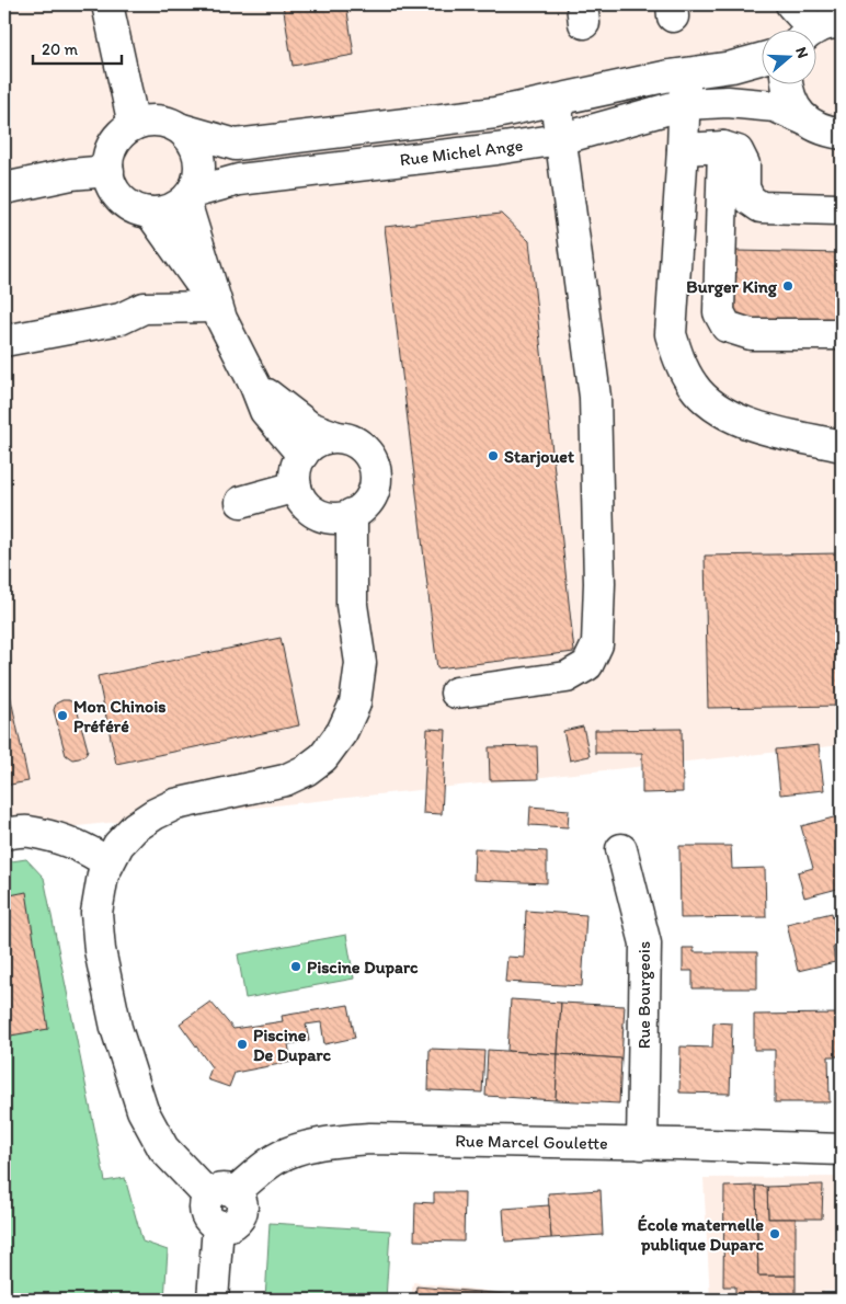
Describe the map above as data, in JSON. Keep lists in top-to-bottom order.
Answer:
{
  "streets": {
    "street": ["Rue Michel Ange", "Rue Bourgeois", "Rue Marcel Goulette"]
  },
  "crossings": [
    ["Rue Bourgeois", "Rue Marcel Goulette"]
  ],
  "places": [
    "Burger King",
    "Starjouet",
    "Mon Chinois Préféré",
    "Piscine Duparc",
    "Piscine De Duparc",
    "École maternelle publique Duparc"
  ],
  "scale_bar": "20 m",
  "north": "right"
}
